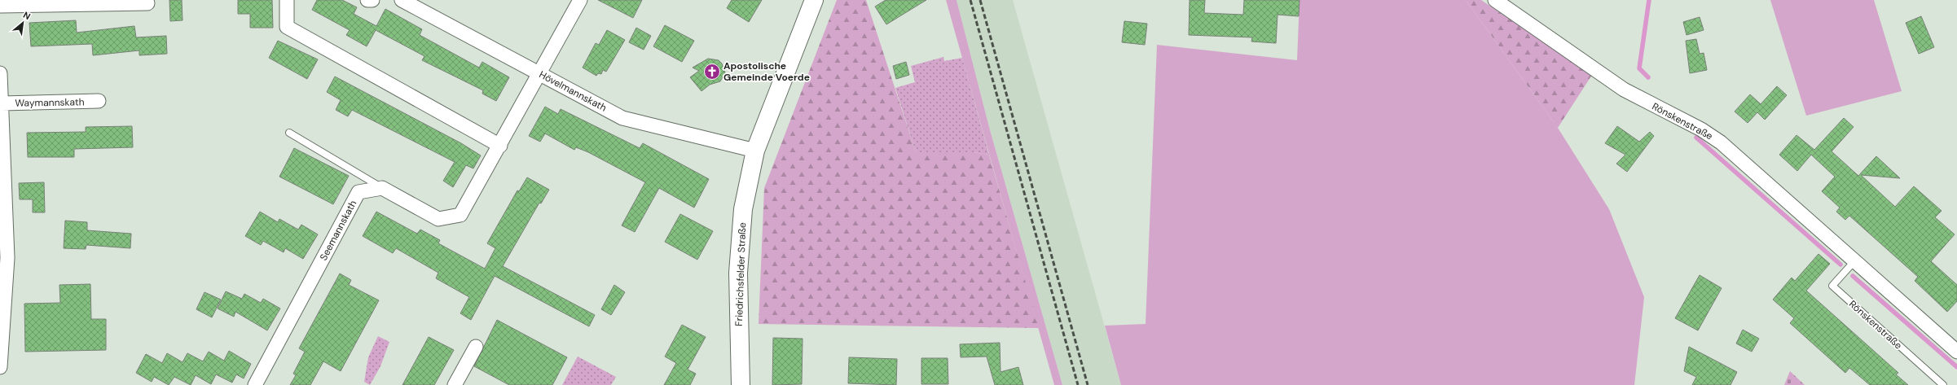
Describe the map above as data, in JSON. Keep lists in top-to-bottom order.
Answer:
{
  "streets": {
    "main road": ["Friedrichsfelder Straße"],
    "street": [
      "Hövelmannskath",
      "Waymannskath",
      "Rönskenstraße",
      "Seemannskath"
    ]
  },
  "crossings": [
    ["Hövelmannskath", "Friedrichsfelder Straße"]
  ],
  "places": {
    "church": ["Apostolische Gemeinde Voerde"]
  },
  "north": "top right"
}
